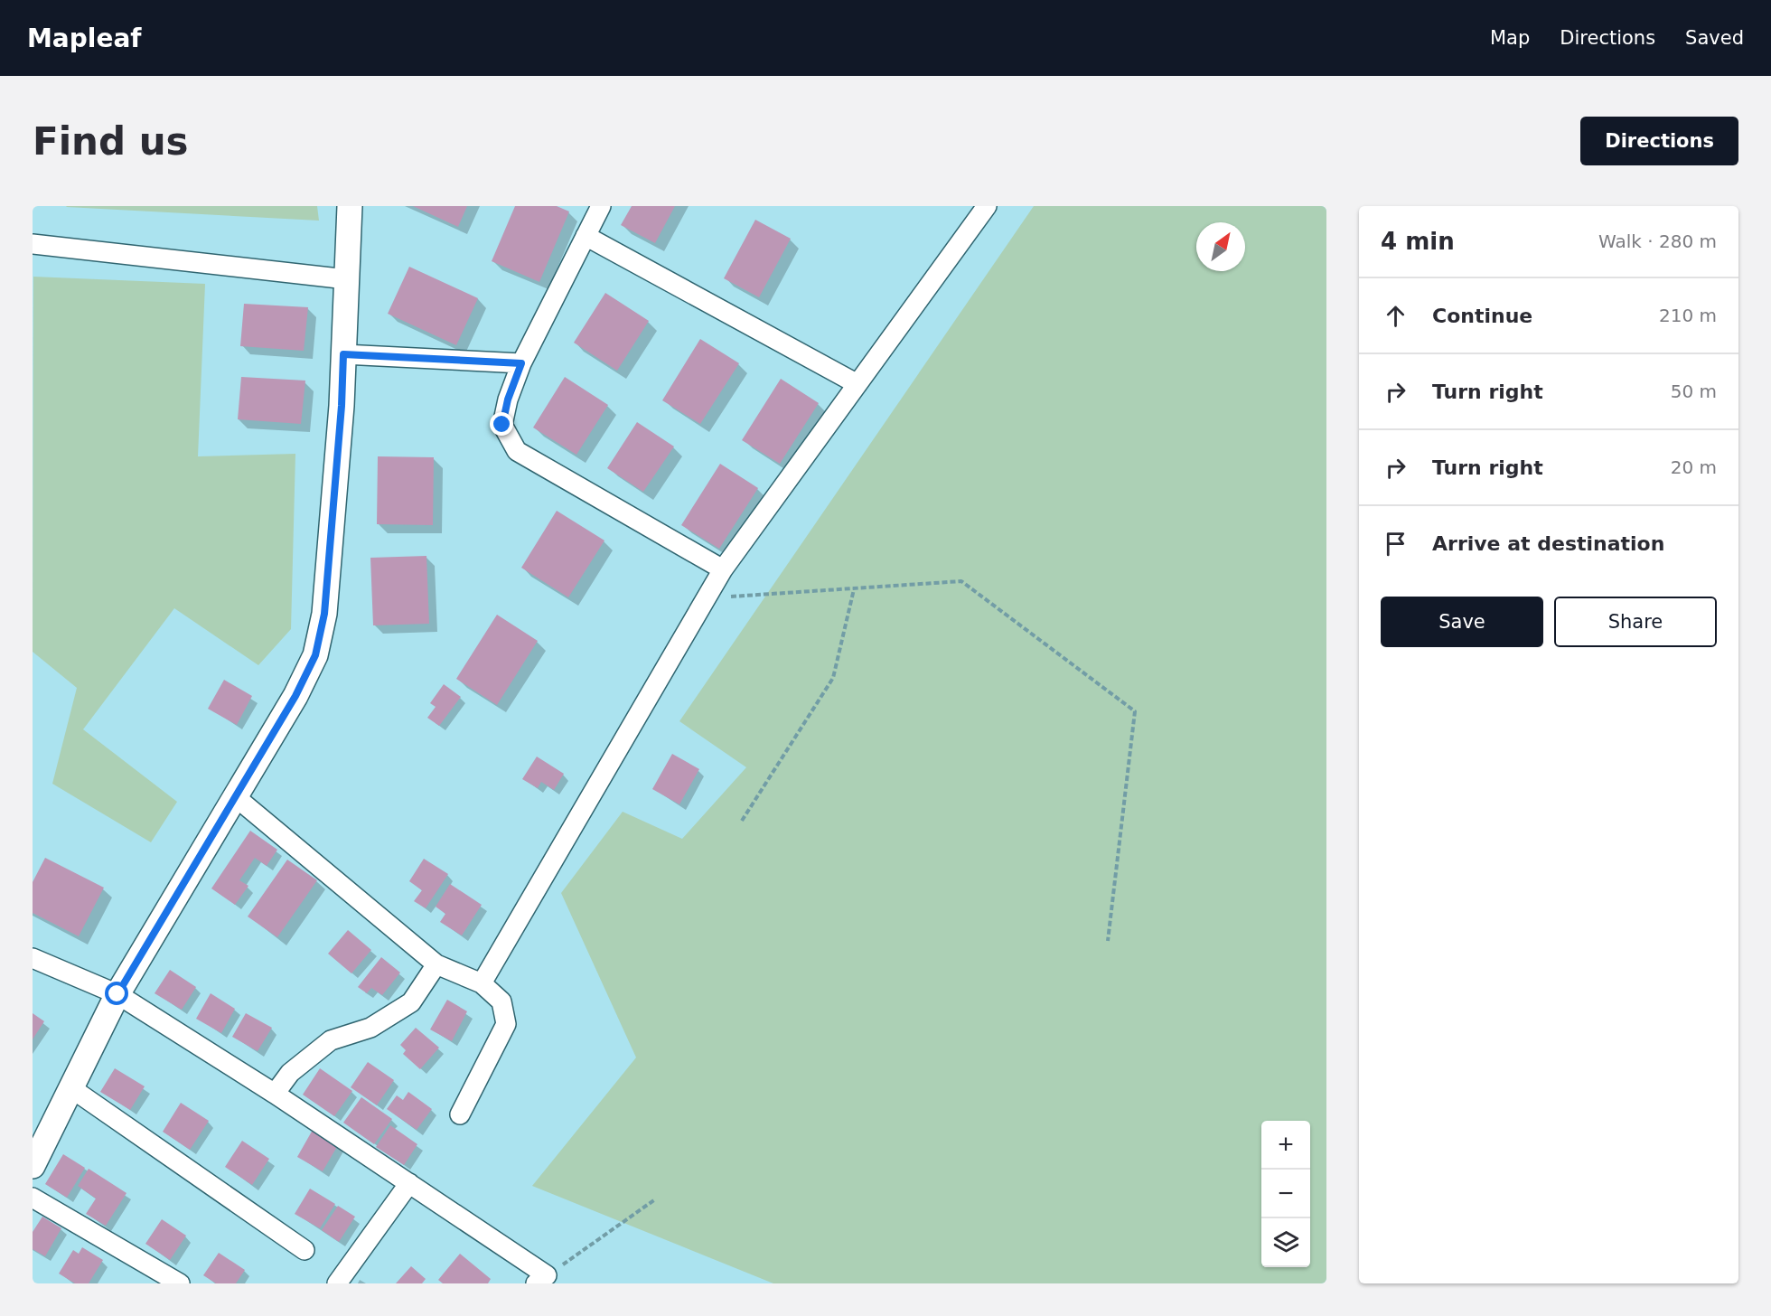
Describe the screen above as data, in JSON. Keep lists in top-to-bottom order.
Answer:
{
  "north": "top right",
  "page": {
    "header": "Mapleaf",
    "nav": ["Map", "Directions", "Saved"],
    "buttons": [
      "Directions",
      ["Save", "Share"]
    ],
    "title": "Find us",
    "heading": ["4 min", "Walk · 280 m"],
    "list": [
      ["Continue", "210 m"],
      ["Turn right", "50 m"],
      ["Turn right", "20 m"],
      "Arrive at destination"
    ],
    "map_buttons": ["+", "−"]
  }
}
